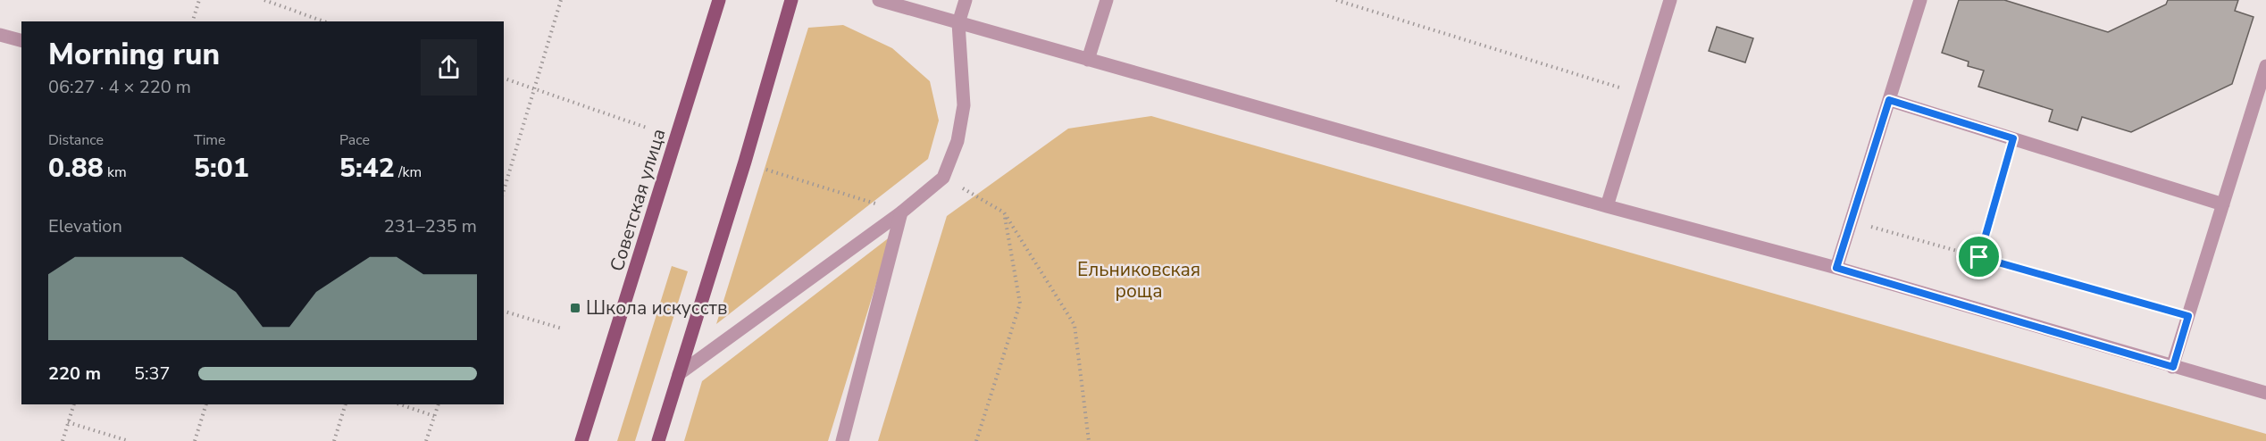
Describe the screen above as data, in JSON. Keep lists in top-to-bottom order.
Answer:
{
  "streets": {
    "main road": ["Советская улица"]
  },
  "parks": ["Ельниковская роща"],
  "places": {
    "transit": ["Школа искусств"]
  },
  "page": {
    "heading": ["Morning run", "06:27 · 4 × 220 m"],
    "stats": [
      ["Distance", "0.88 km"],
      ["Time", "5:01"],
      ["Pace", "5:42 /km"]
    ],
    "chart": ["Elevation", "231–235 m"],
    "list": [
      {
        "name": "220 m",
        "note": "5:37"
      }
    ]
  }
}
